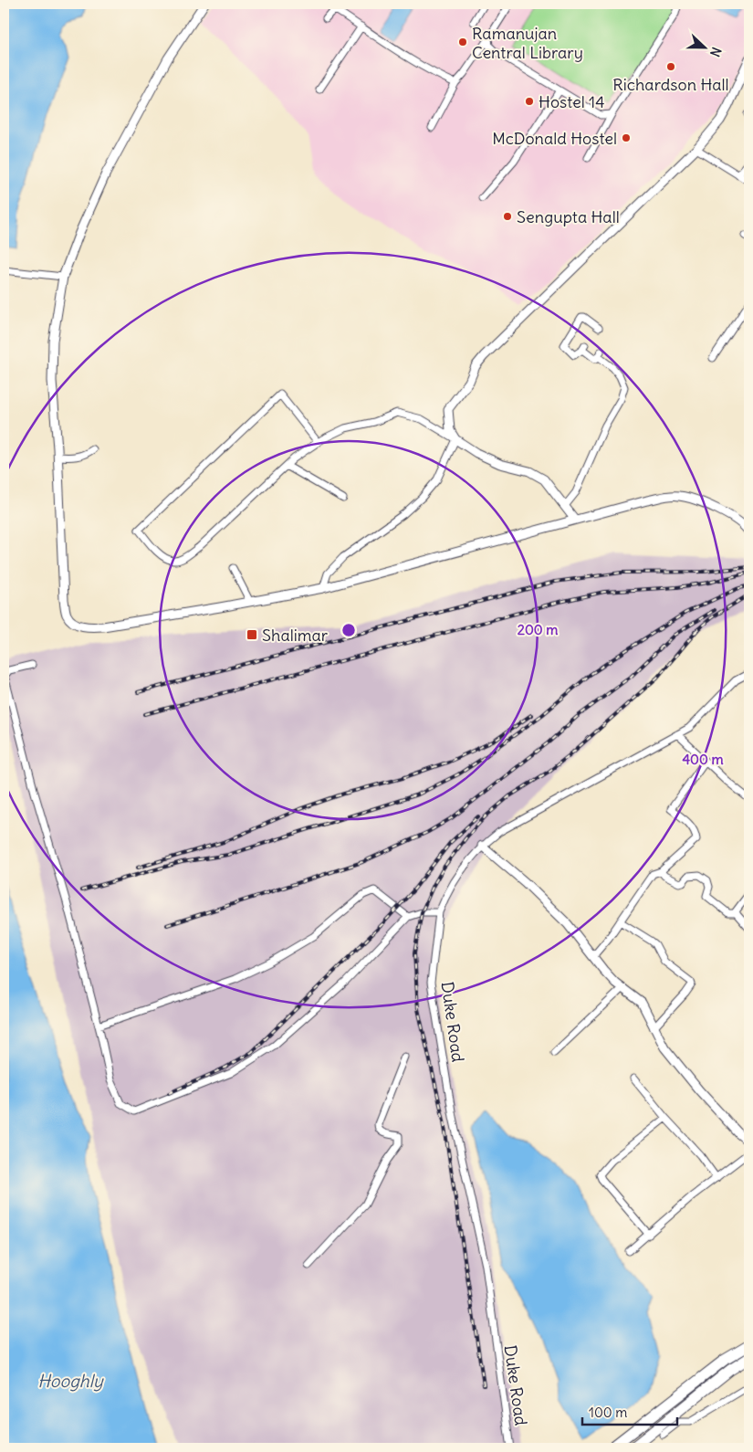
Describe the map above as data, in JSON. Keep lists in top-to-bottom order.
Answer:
{
  "streets": {
    "street": ["Duke Road"]
  },
  "water": ["Hooghly"],
  "places": {
    "other": [
      "Ramanujan Central Library",
      "Richardson Hall",
      "Hostel 14",
      "McDonald Hostel",
      "Sengupta Hall"
    ],
    "transit": ["Shalimar"]
  },
  "scale_bar": "100 m",
  "north": "right",
  "rings": ["200 m", "400 m"]
}
